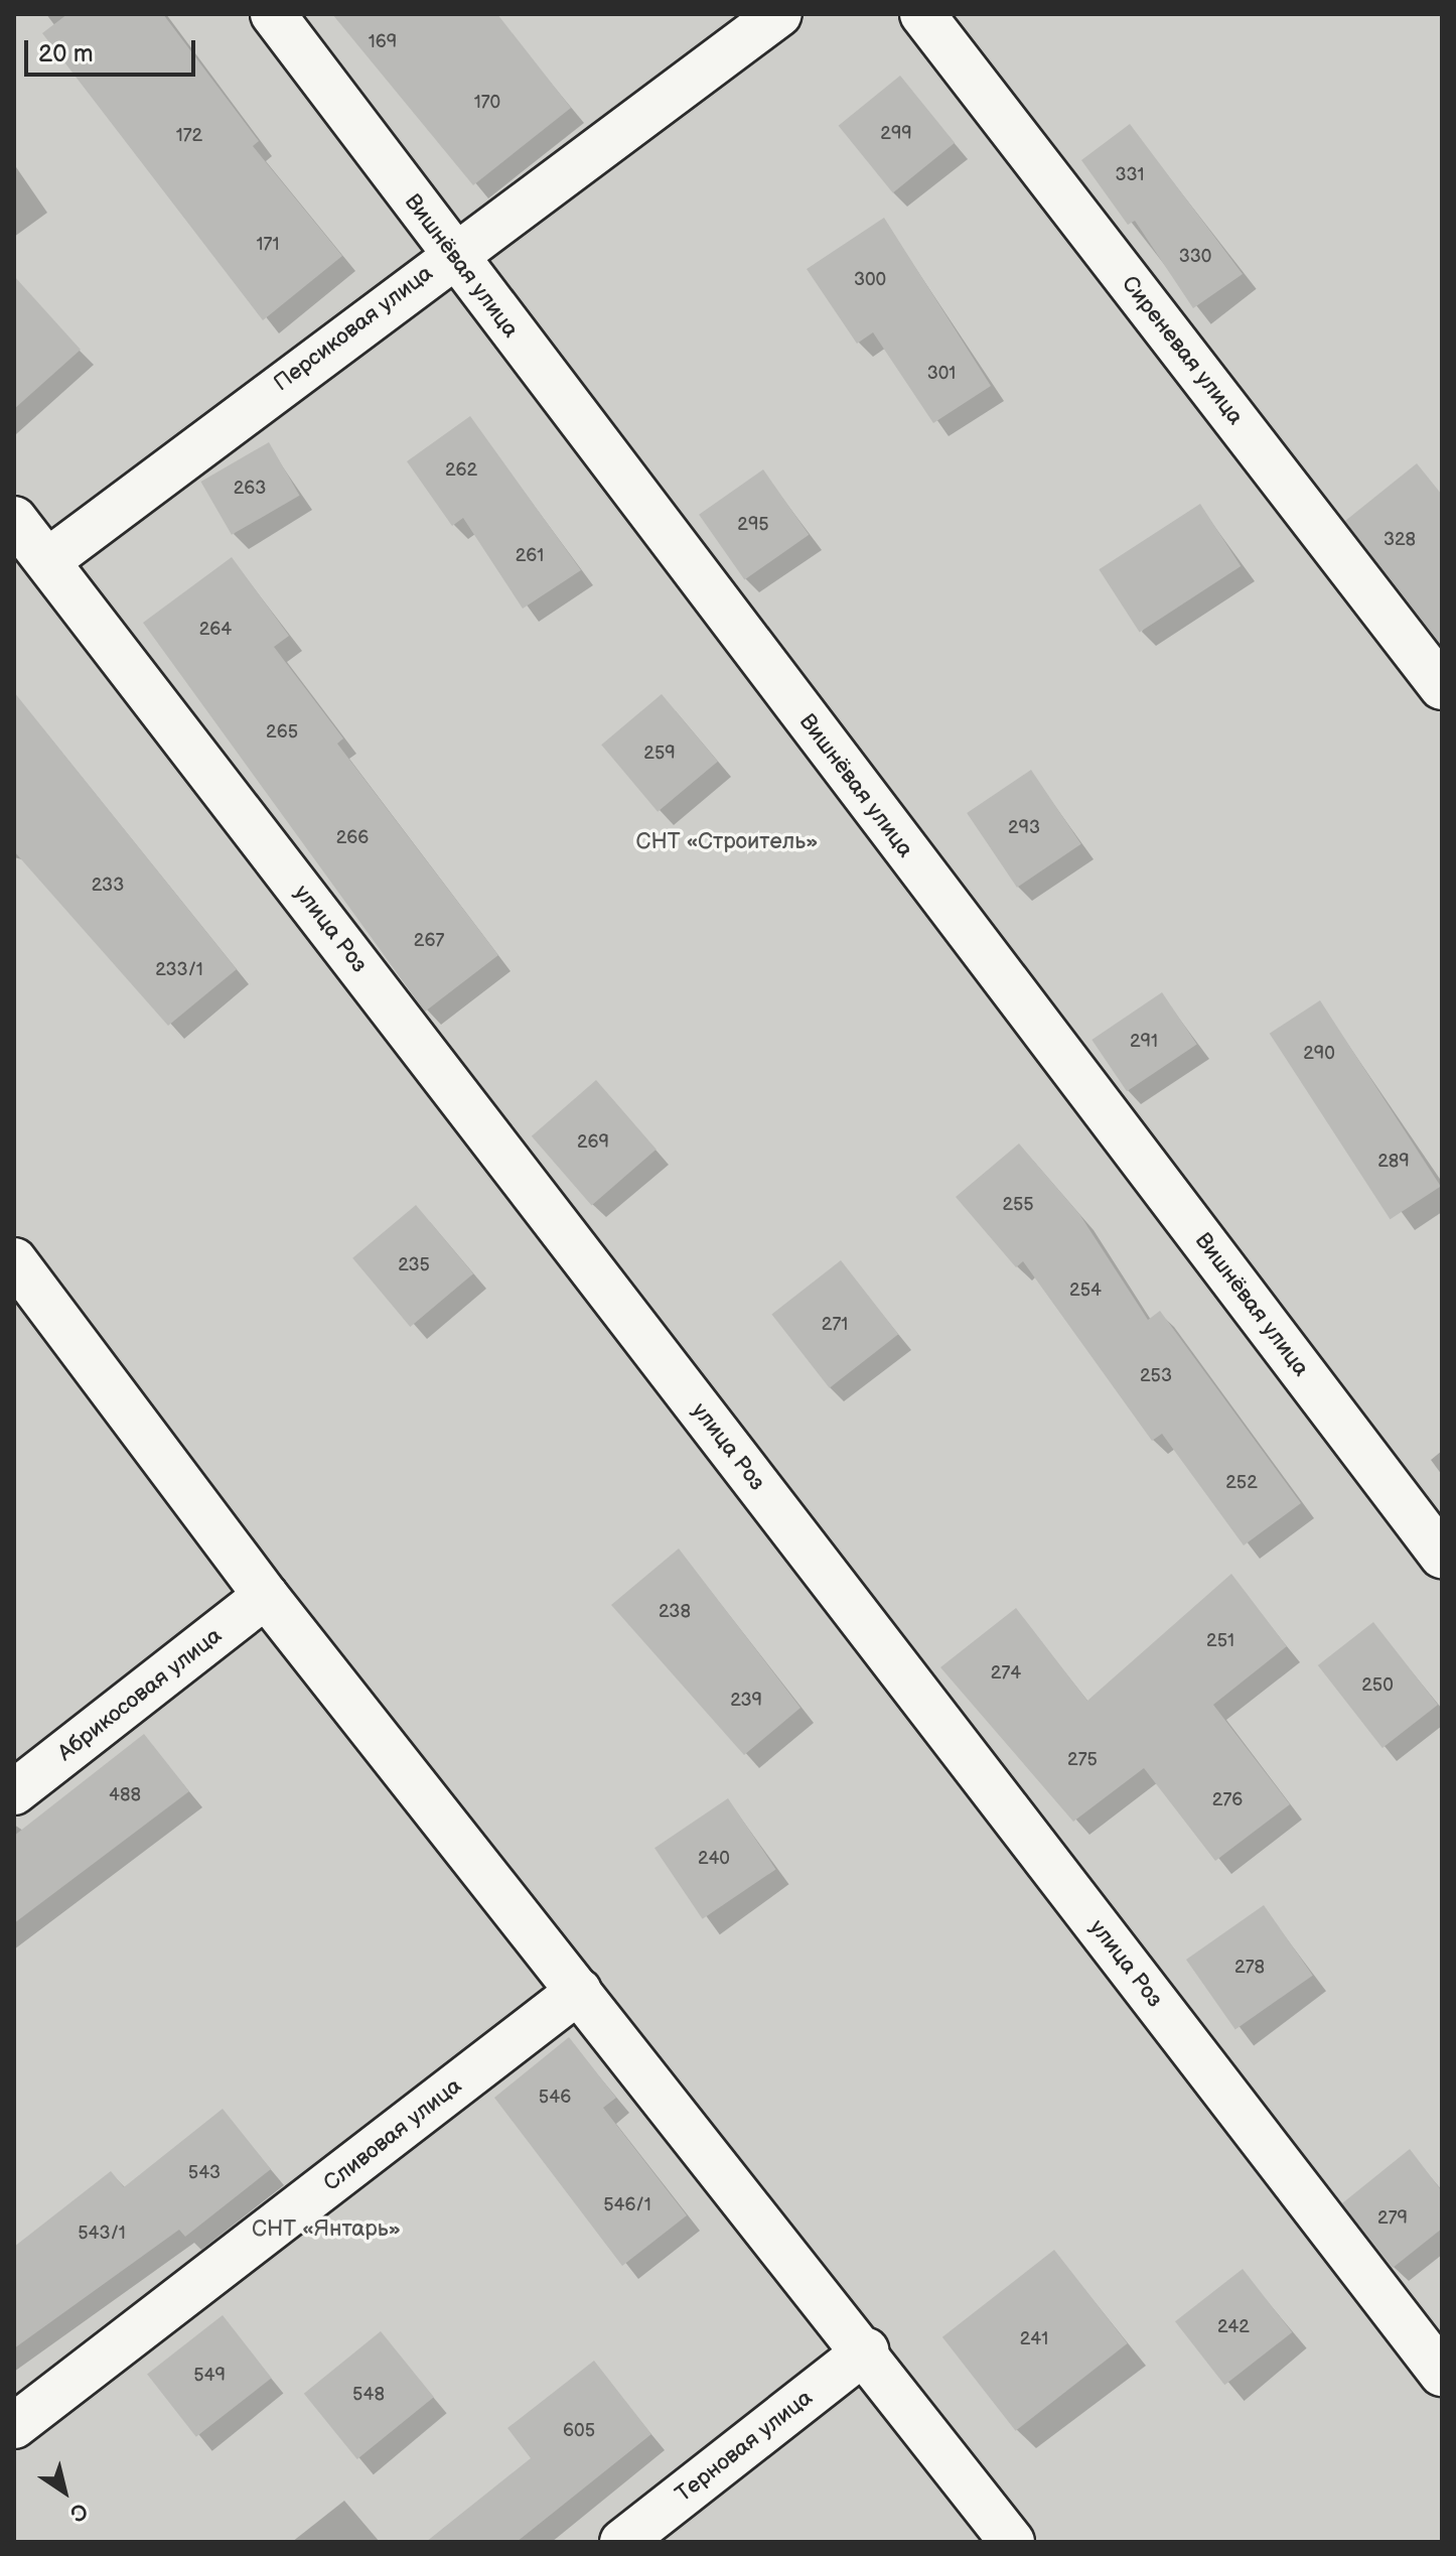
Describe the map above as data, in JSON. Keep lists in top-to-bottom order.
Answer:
{
  "streets": {
    "street": [
      "Вишнёвая улица",
      "Персиковая улица",
      "Сиреневая улица",
      "улица Роз",
      "Абрикосовая улица",
      "Сливовая улица",
      "Терновая улица"
    ]
  },
  "crossings": [
    ["Вишнёвая улица", "Персиковая улица"],
    ["Персиковая улица", "улица Роз"]
  ],
  "parks": ["СНТ «Строитель»", "СНТ «Янтарь»"],
  "house_numbers": [
    "169",
    "170",
    "299",
    "172",
    "331",
    "171",
    "330",
    "300",
    "301",
    "262",
    "263",
    "295",
    "328",
    "261",
    "264",
    "265",
    "259",
    "293",
    "266",
    "233",
    "267",
    "233/1",
    "291",
    "290",
    "269",
    "289",
    "255",
    "235",
    "254",
    "271",
    "253",
    "252",
    "238",
    "251",
    "274",
    "250",
    "239",
    "275",
    "488",
    "276",
    "240",
    "278",
    "546",
    "543",
    "546/1",
    "279",
    "543/1",
    "242",
    "241",
    "549",
    "548",
    "605"
  ],
  "scale_bar": "20 m",
  "north": "bottom right"
}
